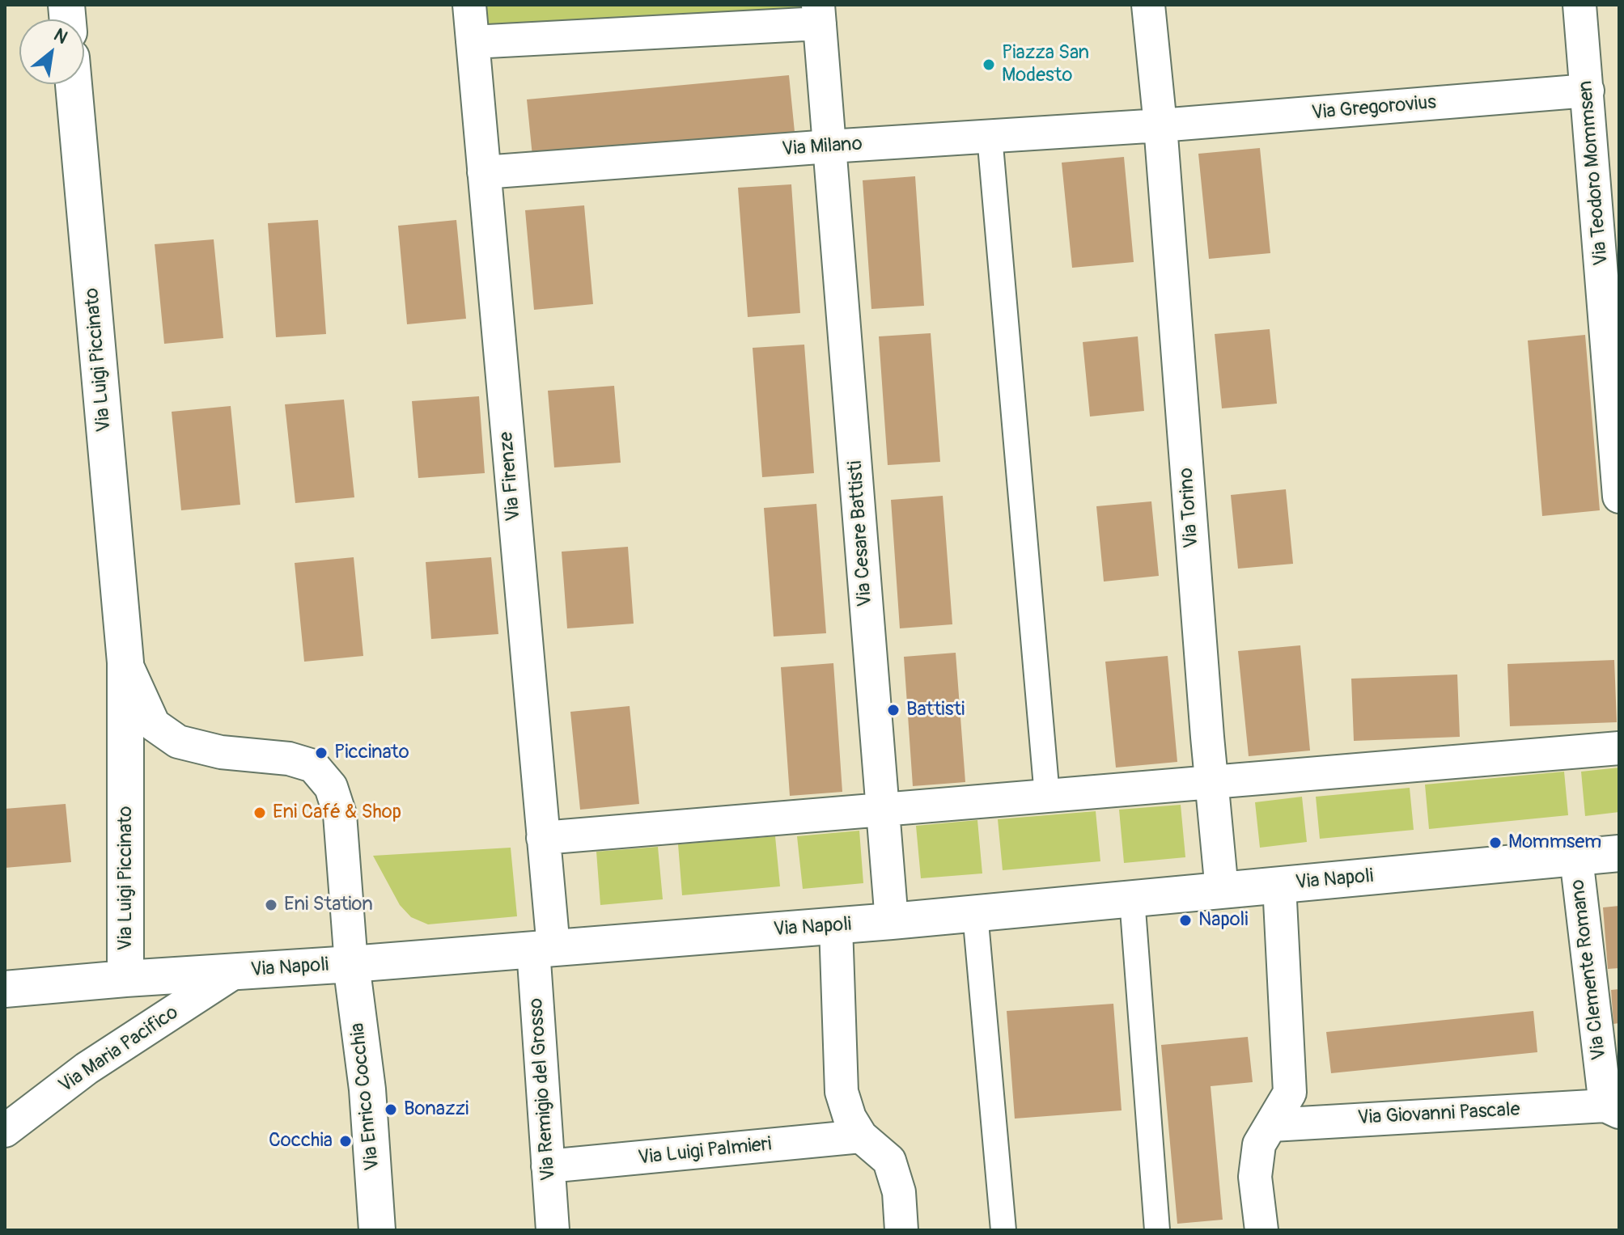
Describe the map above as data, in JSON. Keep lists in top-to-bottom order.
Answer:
{
  "streets": {
    "main road": ["Via Luigi Piccinato", "Via Napoli", "Via Enrico Cocchia"],
    "street": [
      "Via Gregorovius",
      "Via Milano",
      "Via Teodoro Mommsen",
      "Via Firenze",
      "Via Torino",
      "Via Cesare Battisti",
      "Via Clemente Romano",
      "Via Maria Pacifico",
      "Via Remigio del Grosso",
      "Via Giovanni Pascale",
      "Via Luigi Palmieri"
    ]
  },
  "crossings": [
    ["Via Gregorovius", "Via Milano"],
    ["Via Gregorovius", "Via Teodoro Mommsen"],
    ["Via Gregorovius", "Via Torino"],
    ["Via Milano", "Via Firenze"],
    ["Via Milano", "Via Torino"],
    ["Via Milano", "Via Cesare Battisti"],
    ["Via Luigi Piccinato", "Via Napoli"],
    ["Via Luigi Piccinato", "Via Enrico Cocchia"],
    ["Via Firenze", "Via Napoli"],
    ["Via Firenze", "Via Remigio del Grosso"],
    ["Via Torino", "Via Napoli"],
    ["Via Cesare Battisti", "Via Napoli"],
    ["Via Napoli", "Via Clemente Romano"],
    ["Via Napoli", "Via Maria Pacifico"],
    ["Via Napoli", "Via Remigio del Grosso"],
    ["Via Napoli", "Via Enrico Cocchia"],
    ["Via Clemente Romano", "Via Giovanni Pascale"],
    ["Via Remigio del Grosso", "Via Luigi Palmieri"]
  ],
  "places": [
    "Piazza San Modesto",
    "Battisti",
    "Piccinato",
    "Eni Café & Shop",
    "Mommsem",
    "Eni Station",
    "Napoli",
    "Bonazzi",
    "Cocchia"
  ],
  "north": "top right"
}
